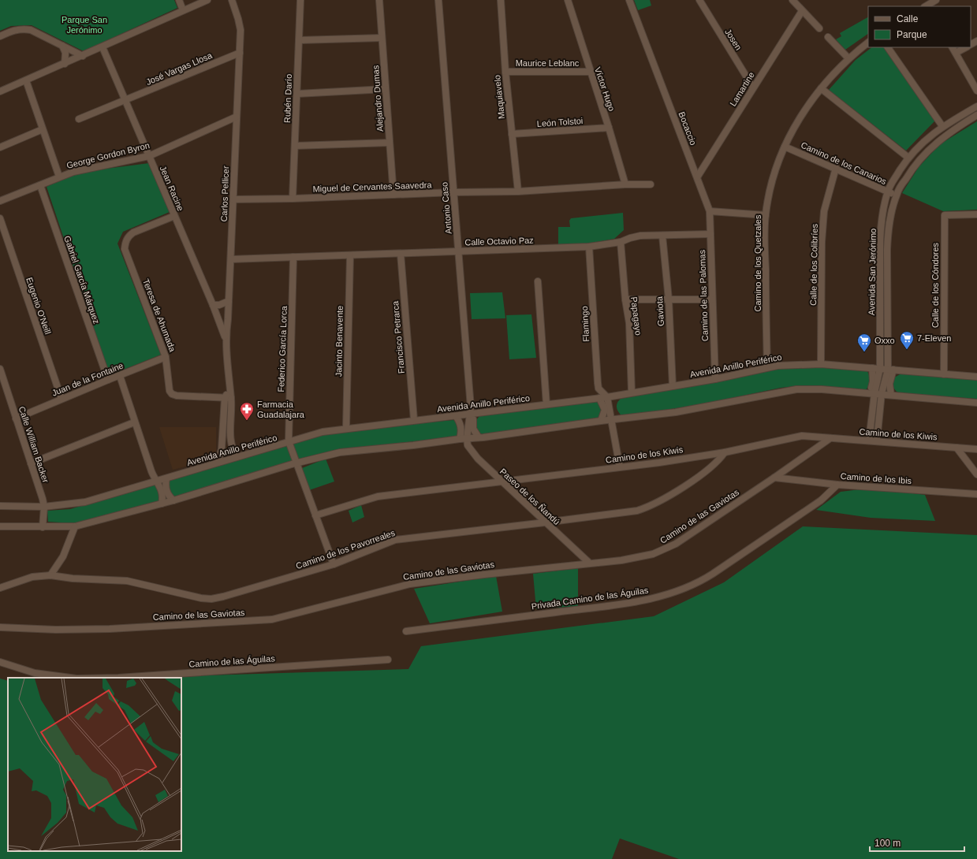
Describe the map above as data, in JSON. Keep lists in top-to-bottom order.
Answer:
{
  "streets": {
    "street": [
      "Josen",
      "Maurice Leblanc",
      "José Vargas Llosa",
      "Víctor Hugo",
      "Lamartine",
      "Maquiavelo",
      "Rubén Darío",
      "Alejandro Dumas",
      "León Tolstoi",
      "Bocaccio",
      "George Gordon Byron",
      "Camino de los Canarios",
      "Miguel de Cervantes Saavedra",
      "Jean Racine",
      "Carlos Pellicer",
      "Antonio Caso",
      "Calle Octavio Paz",
      "Camino de los Quetzales",
      "Calle de los Colibríes",
      "Avenida San Jerónimo",
      "Gabriel García Márquez",
      "Calle de los Cóndores",
      "Camino de las Palomas",
      "Eugenio O'Neill",
      "Gaviota",
      "Teresa de Ahumada",
      "Papagayo",
      "Flamingo",
      "Francisco Petrarca",
      "Jacinto Benavente",
      "Federico García Lorca",
      "Avenida Anillo Periférico",
      "Juan de la Fontaine",
      "Camino de los Kiwis",
      "Calle William Backer",
      "Camino de los Ibis",
      "Paseo de los Ñandú",
      "Camino de las Gaviotas",
      "Camino de los Pavorreales",
      "Privada Camino de las Águilas",
      "Camino de las Águilas"
    ]
  },
  "crossings": [
    ["Josen", "Lamartine"],
    ["Maurice Leblanc", "Víctor Hugo"],
    ["Maurice Leblanc", "Maquiavelo"],
    ["José Vargas Llosa", "Jean Racine"],
    ["José Vargas Llosa", "Carlos Pellicer"],
    ["Víctor Hugo", "León Tolstoi"],
    ["Víctor Hugo", "Miguel de Cervantes Saavedra"],
    ["Lamartine", "Bocaccio"],
    ["Maquiavelo", "León Tolstoi"],
    ["Maquiavelo", "Miguel de Cervantes Saavedra"],
    ["Rubén Darío", "Miguel de Cervantes Saavedra"],
    ["Alejandro Dumas", "Miguel de Cervantes Saavedra"],
    ["Bocaccio", "Camino de las Palomas"],
    ["George Gordon Byron", "Jean Racine"],
    ["George Gordon Byron", "Carlos Pellicer"],
    ["George Gordon Byron", "Gabriel García Márquez"],
    ["Camino de los Canarios", "Camino de los Quetzales"],
    ["Camino de los Canarios", "Calle de los Colibríes"],
    ["Camino de los Canarios", "Avenida San Jerónimo"],
    ["Miguel de Cervantes Saavedra", "Carlos Pellicer"],
    ["Miguel de Cervantes Saavedra", "Antonio Caso"],
    ["Jean Racine", "Carlos Pellicer"],
    ["Jean Racine", "Teresa de Ahumada"],
    ["Carlos Pellicer", "Calle Octavio Paz"],
    ["Carlos Pellicer", "Teresa de Ahumada"],
    ["Carlos Pellicer", "Avenida Anillo Periférico"],
    ["Antonio Caso", "Calle Octavio Paz"],
    ["Antonio Caso", "Avenida Anillo Periférico"],
    ["Calle Octavio Paz", "Camino de las Palomas"],
    ["Calle Octavio Paz", "Gaviota"],
    ["Calle Octavio Paz", "Papagayo"],
    ["Calle Octavio Paz", "Flamingo"],
    ["Calle Octavio Paz", "Francisco Petrarca"],
    ["Calle Octavio Paz", "Jacinto Benavente"],
    ["Calle Octavio Paz", "Federico García Lorca"],
    ["Camino de los Quetzales", "Avenida Anillo Periférico"],
    ["Calle de los Colibríes", "Avenida Anillo Periférico"],
    ["Avenida San Jerónimo", "Avenida Anillo Periférico"],
    ["Avenida San Jerónimo", "Camino de los Kiwis"],
    ["Gabriel García Márquez", "Juan de la Fontaine"],
    ["Calle de los Cóndores", "Avenida Anillo Periférico"],
    ["Camino de las Palomas", "Avenida Anillo Periférico"],
    ["Eugenio O'Neill", "Juan de la Fontaine"],
    ["Gaviota", "Avenida Anillo Periférico"],
    ["Teresa de Ahumada", "Juan de la Fontaine"],
    ["Papagayo", "Avenida Anillo Periférico"],
    ["Flamingo", "Avenida Anillo Periférico"],
    ["Francisco Petrarca", "Avenida Anillo Periférico"],
    ["Jacinto Benavente", "Avenida Anillo Periférico"],
    ["Federico García Lorca", "Avenida Anillo Periférico"],
    ["Federico García Lorca", "Camino de los Kiwis"],
    ["Federico García Lorca", "Camino de los Pavorreales"],
    ["Avenida Anillo Periférico", "Calle William Backer"],
    ["Juan de la Fontaine", "Calle William Backer"],
    ["Camino de los Kiwis", "Paseo de los Ñandú"],
    ["Camino de los Kiwis", "Camino de las Gaviotas"],
    ["Camino de los Kiwis", "Camino de los Pavorreales"],
    ["Camino de los Ibis", "Camino de las Gaviotas"],
    ["Camino de los Ibis", "Privada Camino de las Águilas"],
    ["Paseo de los Ñandú", "Camino de las Gaviotas"],
    ["Paseo de los Ñandú", "Camino de los Pavorreales"]
  ],
  "parks": ["Parque San Jerónimo"],
  "places": {
    "supermarket": ["7-Eleven", "Oxxo"],
    "pharmacy": ["Farmacia Guadalajara"]
  },
  "legend": ["Calle", "Parque"],
  "scale_bar": "100 m"
}
